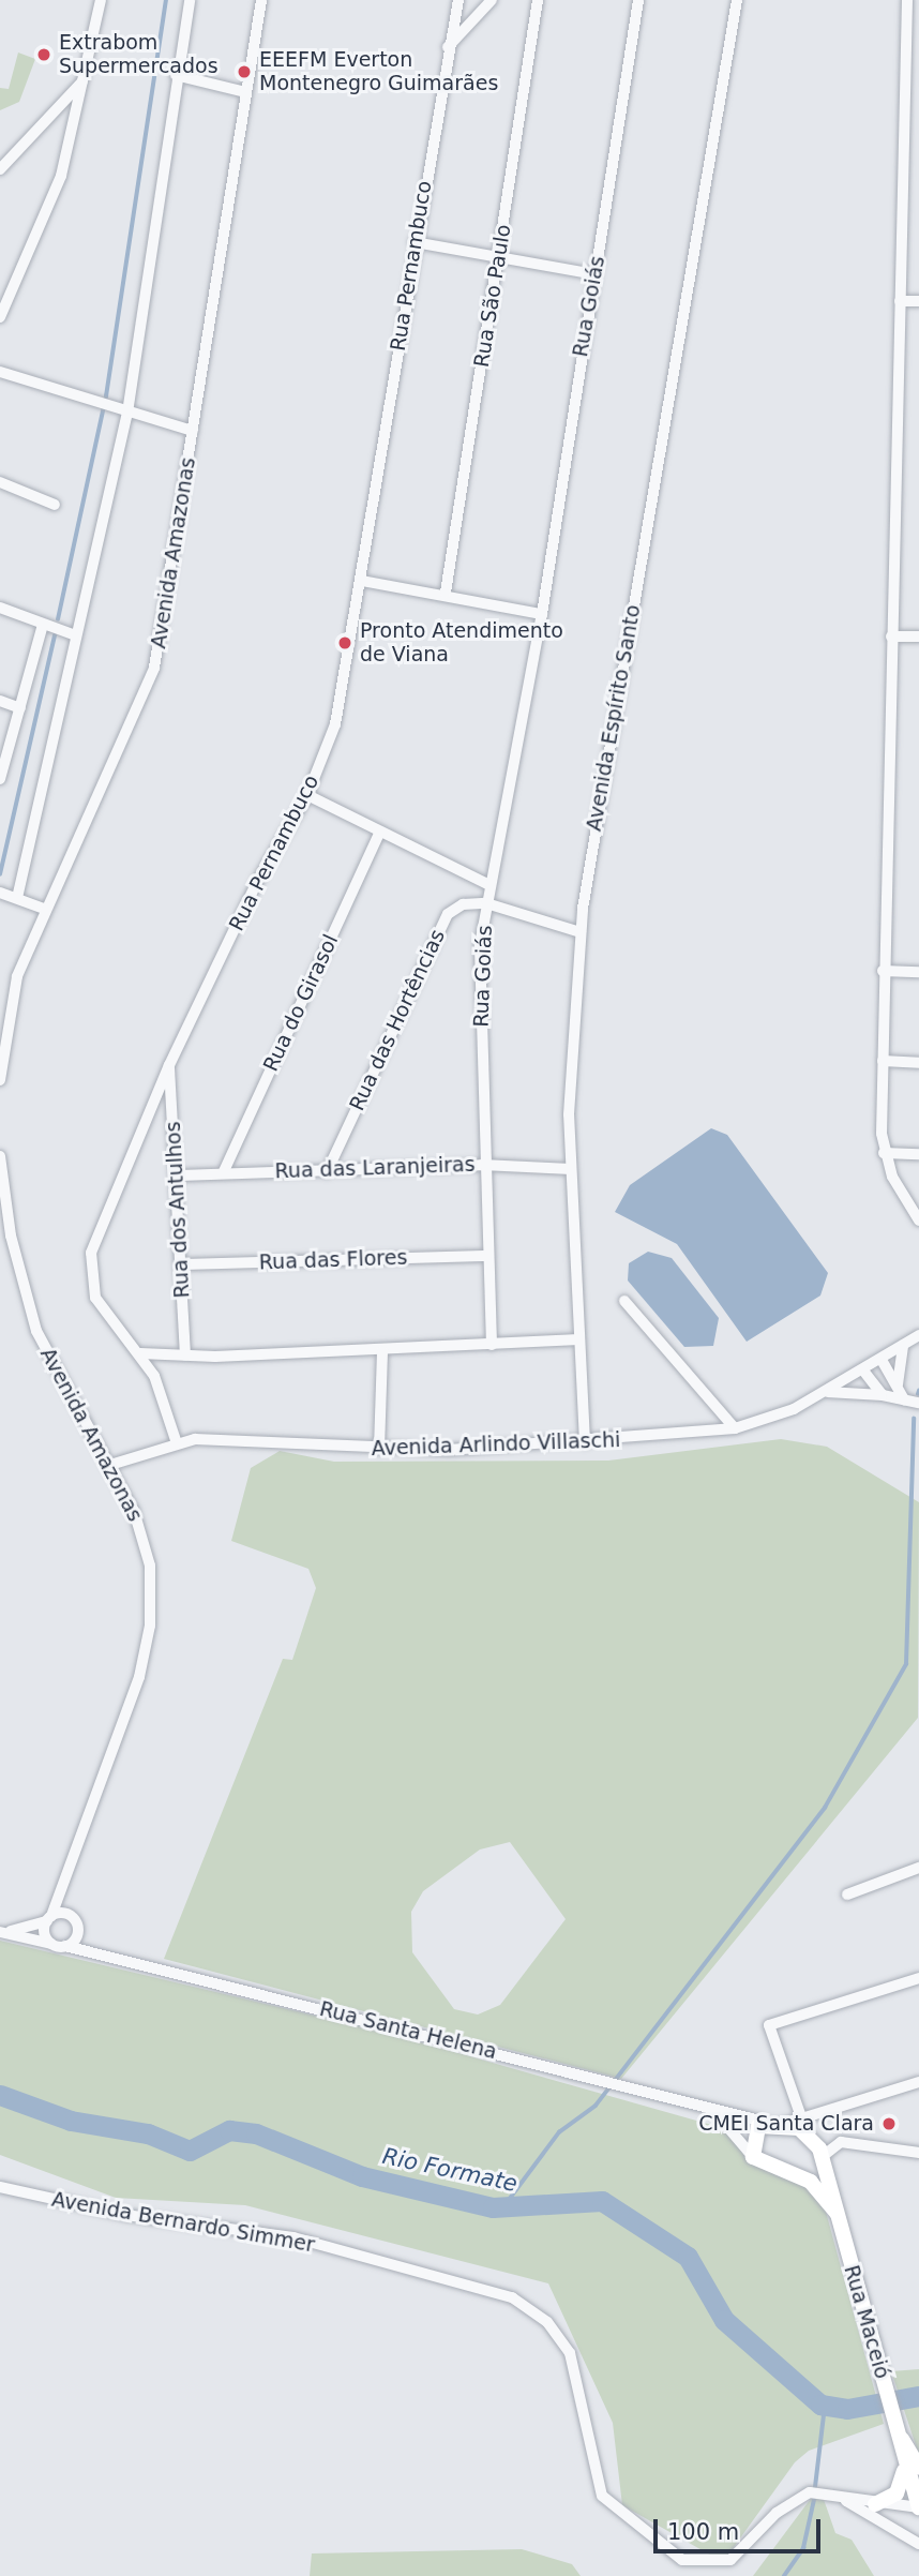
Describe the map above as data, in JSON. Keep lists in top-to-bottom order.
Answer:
{
  "streets": {
    "main road": ["Rua Santa Helena", "Rua Maceió"],
    "street": [
      "Rua Pernambuco",
      "Rua São Paulo",
      "Rua Goiás",
      "Avenida Amazonas",
      "Avenida Espírito Santo",
      "Rua do Girasol",
      "Rua das Hortências",
      "Rua das Laranjeiras",
      "Rua dos Antulhos",
      "Rua das Flores",
      "Avenida Arlindo Villaschi",
      "Avenida Bernardo Simmer"
    ]
  },
  "crossings": [
    ["Rua Pernambuco", "Rua dos Antulhos"],
    ["Rua Pernambuco", "Avenida Arlindo Villaschi"],
    ["Rua Goiás", "Rua das Hortências"],
    ["Rua Goiás", "Rua das Laranjeiras"],
    ["Rua Goiás", "Rua das Flores"],
    ["Avenida Amazonas", "Avenida Arlindo Villaschi"],
    ["Avenida Amazonas", "Rua Santa Helena"],
    ["Avenida Espírito Santo", "Rua das Laranjeiras"],
    ["Avenida Espírito Santo", "Avenida Arlindo Villaschi"],
    ["Rua do Girasol", "Rua das Laranjeiras"],
    ["Rua das Hortências", "Rua das Laranjeiras"],
    ["Rua das Laranjeiras", "Rua dos Antulhos"],
    ["Rua dos Antulhos", "Rua das Flores"],
    ["Avenida Bernardo Simmer", "Rua Maceió"]
  ],
  "water": ["Rio Formate"],
  "places": [
    "Extrabom Supermercados",
    "EEEFM Everton Montenegro Guimarães",
    "Pronto Atendimento de Viana",
    "CMEI Santa Clara"
  ],
  "scale_bar": "100 m"
}
